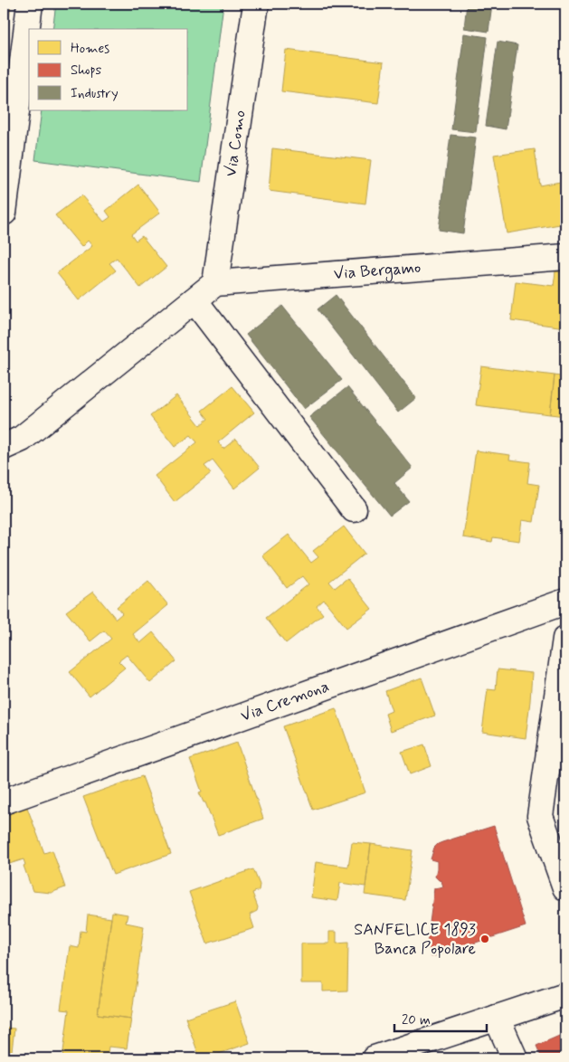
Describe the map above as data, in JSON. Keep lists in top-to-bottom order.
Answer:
{
  "streets": {
    "street": ["Via Como", "Via Bergamo", "Via Cremona"]
  },
  "crossings": [
    ["Via Como", "Via Bergamo"]
  ],
  "places": ["SANFELICE 1893 Banca Popolare"],
  "legend": ["Homes", "Shops", "Industry"],
  "scale_bar": "20 m"
}
